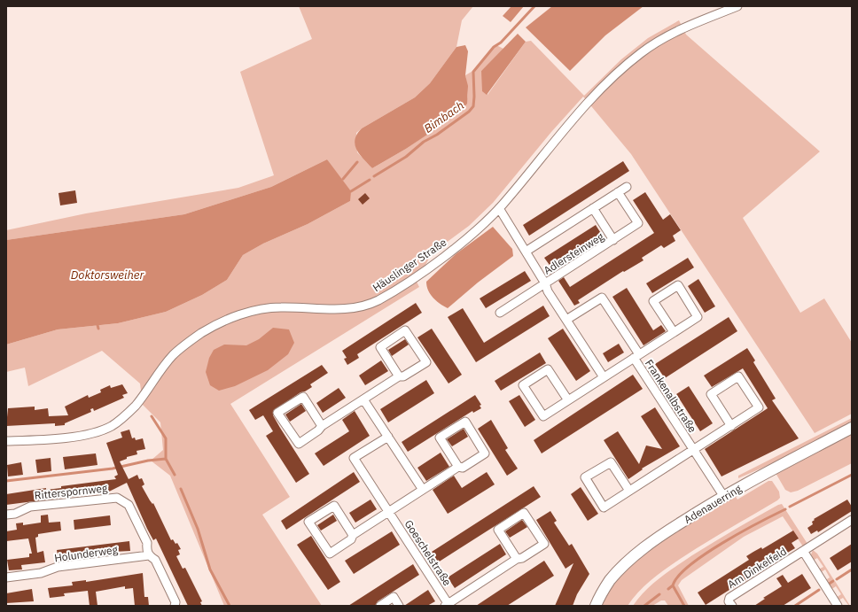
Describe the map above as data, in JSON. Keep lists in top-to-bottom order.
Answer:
{
  "streets": {
    "main road": ["Adenauerring"],
    "street": [
      "Adlersteinweg",
      "Häuslinger Straße",
      "Frankenalbstraße",
      "Ritterspornweg",
      "Goeschelstraße",
      "Holunderweg",
      "Am Dinkelfeld"
    ]
  },
  "crossings": [
    ["Frankenalbstraße", "Adenauerring"],
    ["Ritterspornweg", "Holunderweg"]
  ],
  "water": ["Bimbach", "Doktorsweiher"]
}
